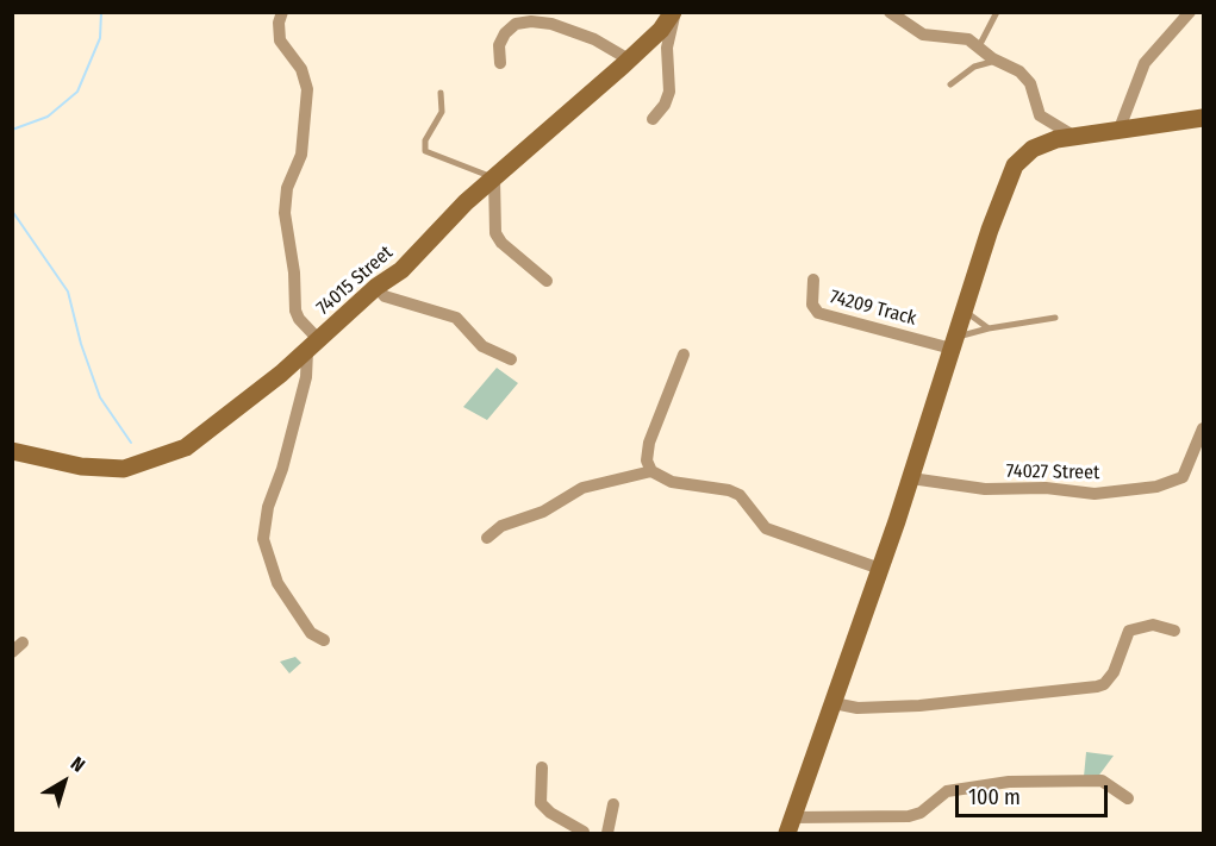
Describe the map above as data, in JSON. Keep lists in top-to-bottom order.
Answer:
{
  "streets": {
    "street": ["74015 Street", "74209 Track", "74027 Street"]
  },
  "scale_bar": "100 m",
  "north": "top right"
}
